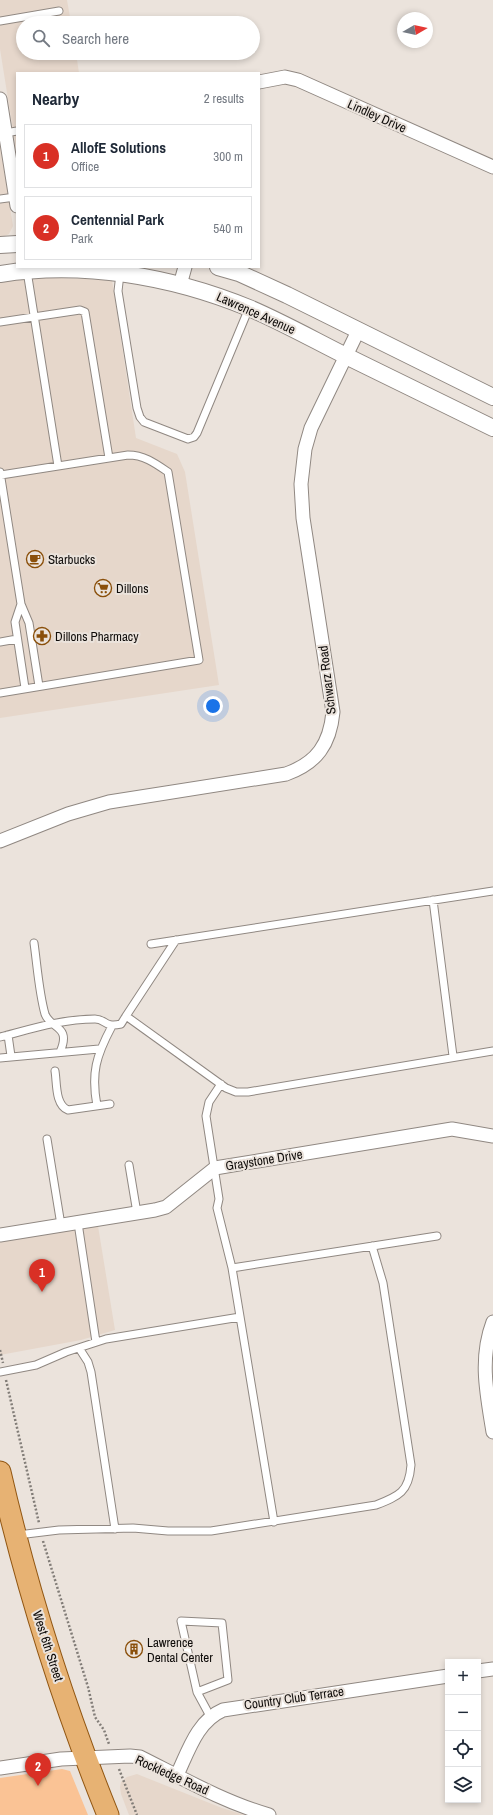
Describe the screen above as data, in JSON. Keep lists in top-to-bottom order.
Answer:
{
  "streets": {
    "main road": ["West 6th Street"],
    "street": [
      "Lindley Drive",
      "Lawrence Avenue",
      "Schwarz Road",
      "Graystone Drive",
      "Country Club Terrace",
      "Rockledge Road"
    ]
  },
  "crossings": [
    ["Lawrence Avenue", "Schwarz Road"],
    ["West 6th Street", "Rockledge Road"]
  ],
  "places": {
    "cafe": ["Starbucks"],
    "supermarket": ["Dillons"],
    "pharmacy": ["Dillons Pharmacy"],
    "building": ["Lawrence Dental Center"]
  },
  "north": "right",
  "page": {
    "search": "Search here",
    "heading": ["Nearby", "2 results"],
    "list": [
      {
        "mark": "1",
        "name": "AllofE Solutions",
        "note": "Office",
        "value": "300 m"
      },
      {
        "mark": "2",
        "name": "Centennial Park",
        "note": "Park",
        "value": "540 m"
      }
    ],
    "pins": ["1", "2"],
    "map_buttons": ["+", "−"]
  }
}
